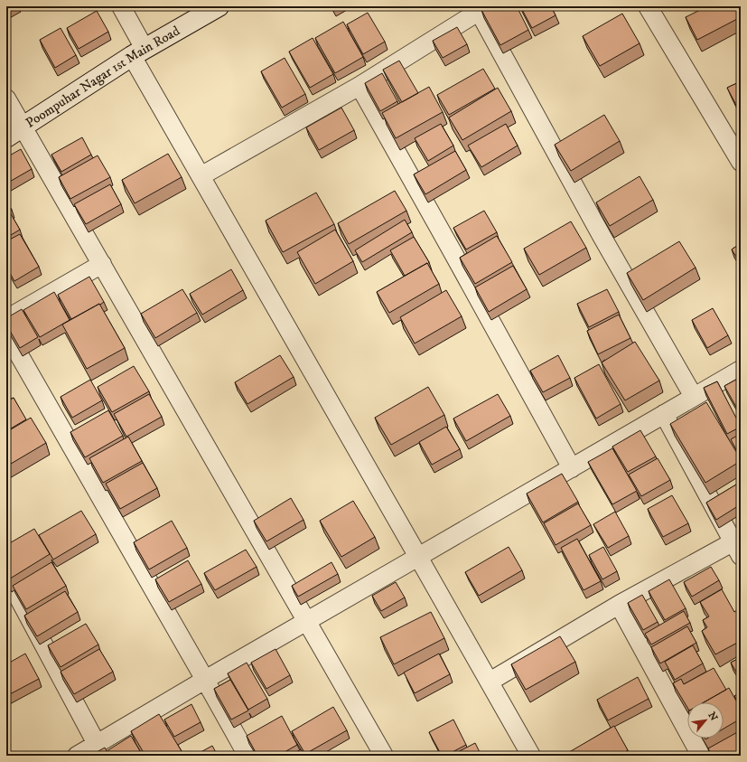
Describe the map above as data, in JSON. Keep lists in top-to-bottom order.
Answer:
{
  "streets": {
    "main road": ["Poompuhar Nagar 1st Main Road"]
  },
  "north": "top right"
}
